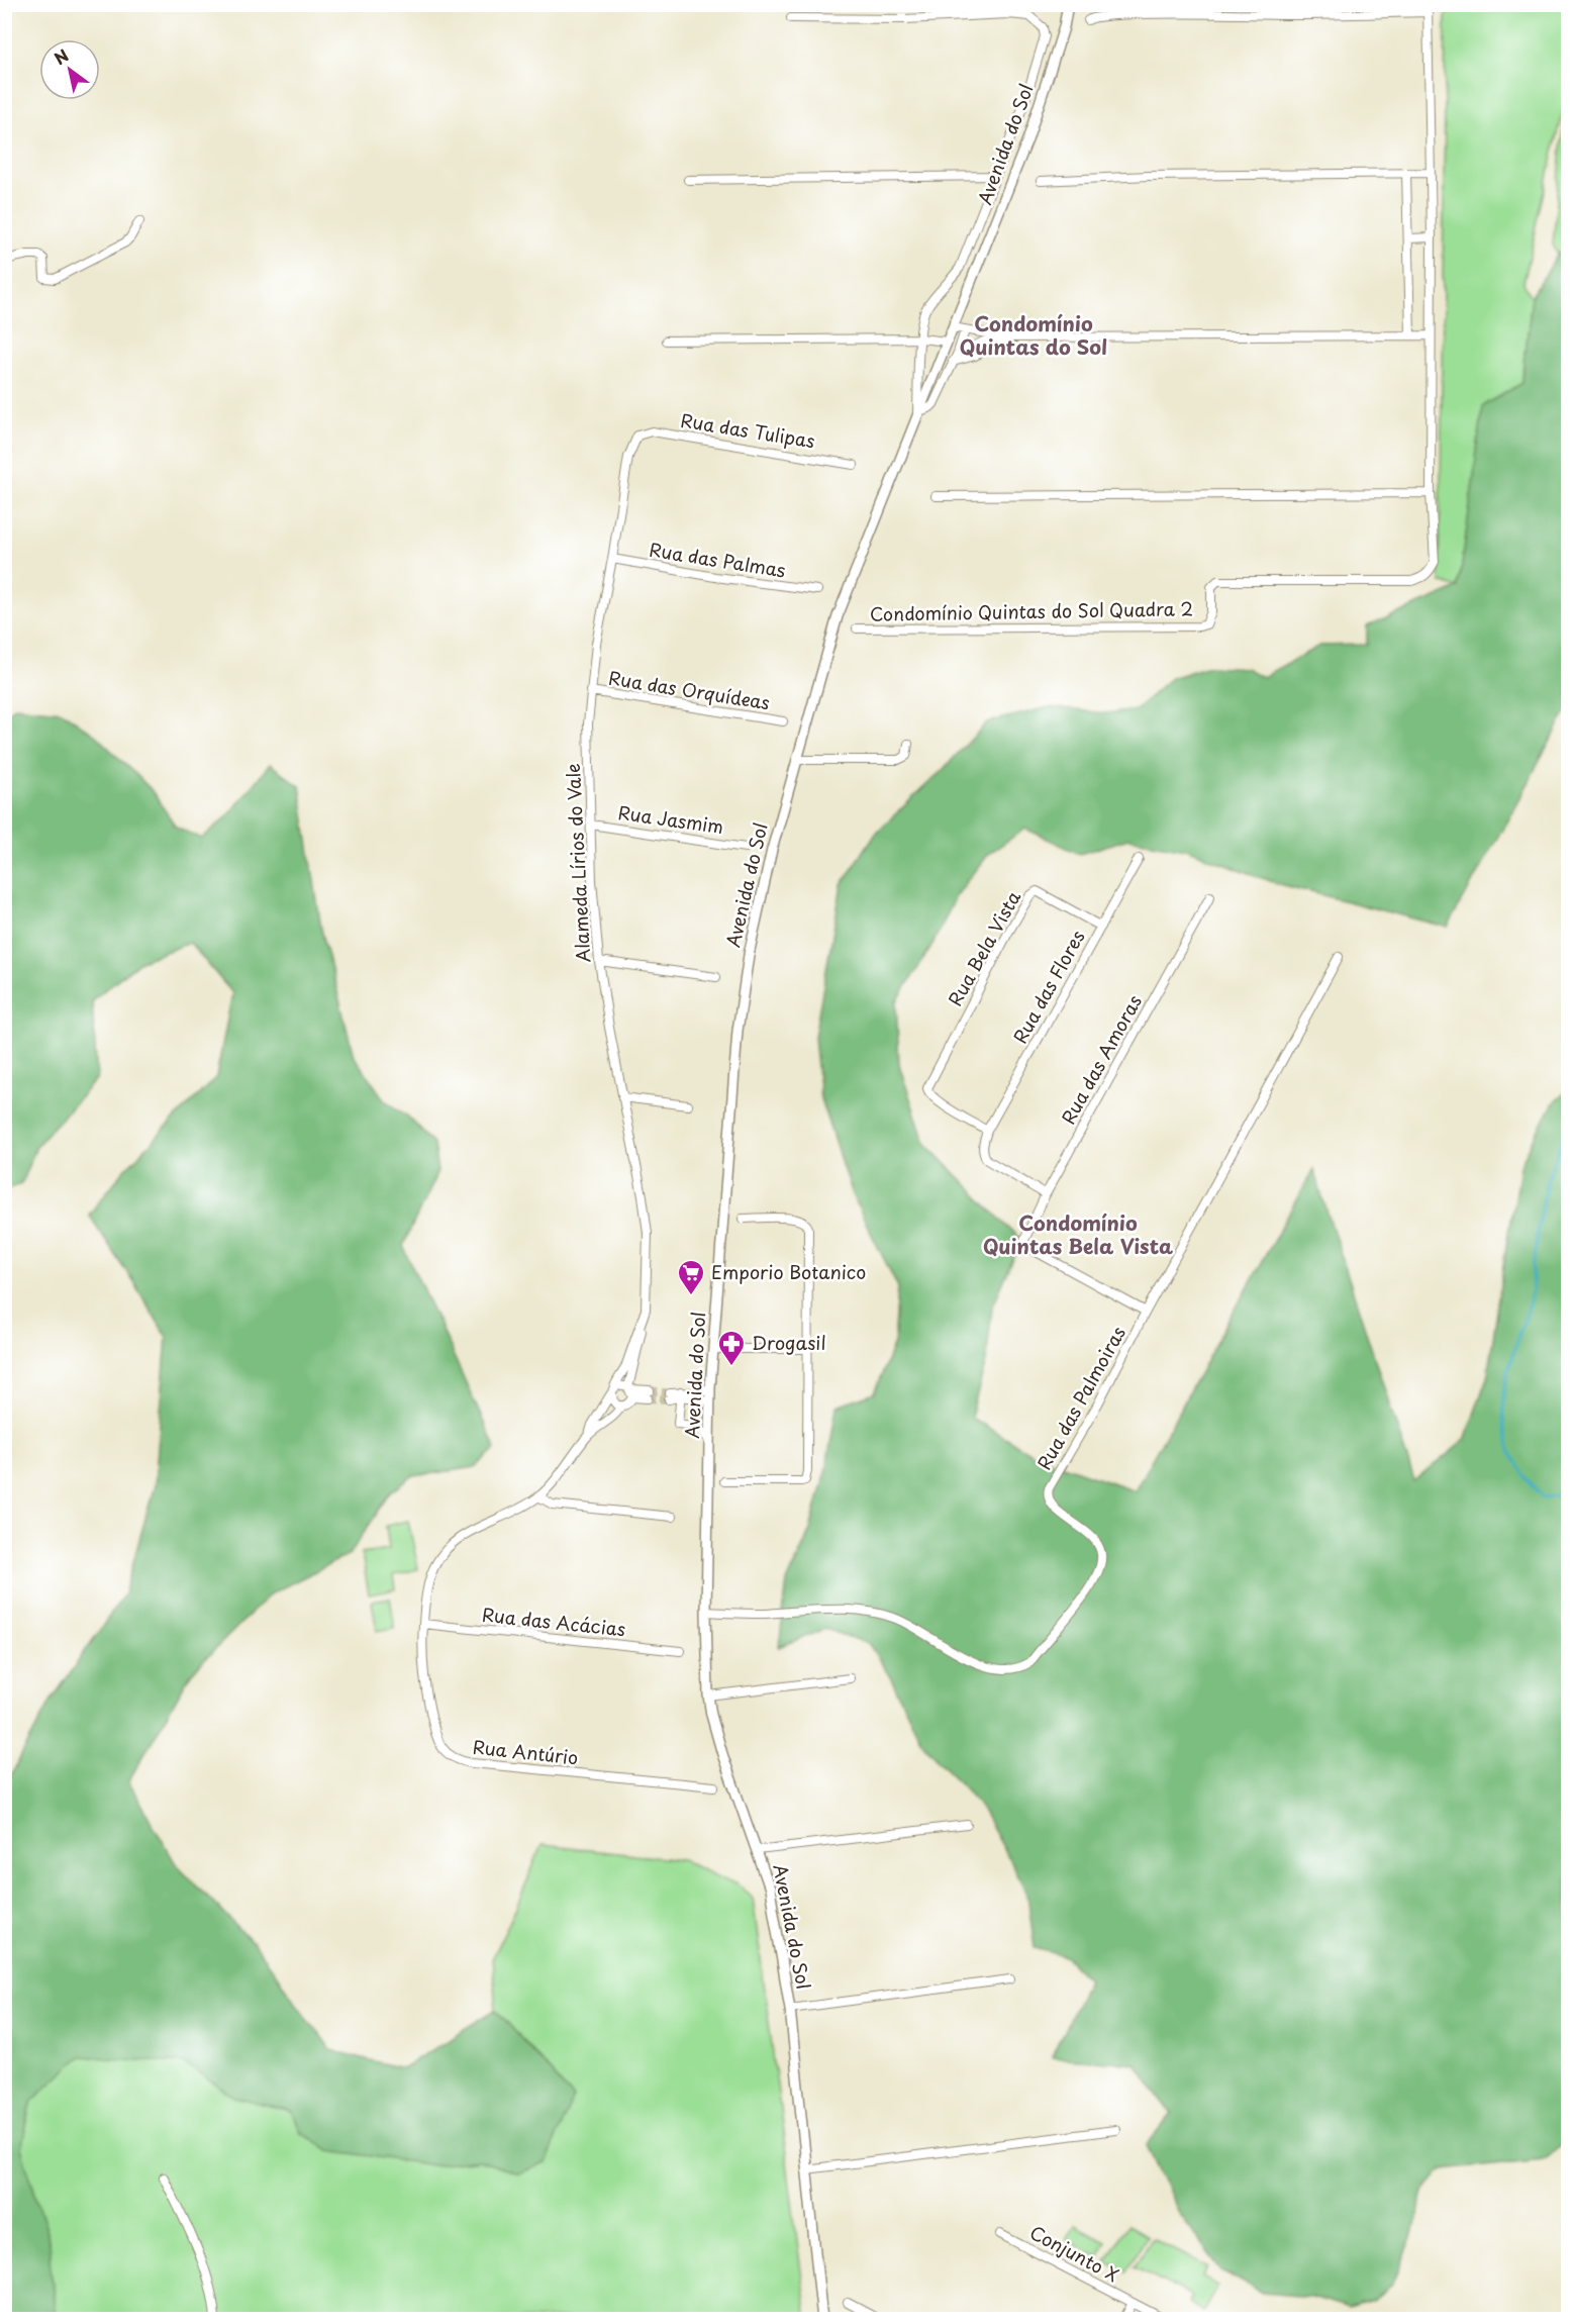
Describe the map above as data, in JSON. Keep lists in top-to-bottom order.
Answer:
{
  "streets": {
    "street": [
      "Avenida do Sol",
      "Rua das Tulipas",
      "Rua das Palmas",
      "Condomínio Quintas do Sol Quadra 2",
      "Rua das Orquídeas",
      "Rua Jasmim",
      "Alameda Lírios do Vale",
      "Rua Bela Vista",
      "Rua das Flores",
      "Rua das Amoras",
      "Rua das Palmoiras",
      "Rua das Acácias",
      "Rua Antúrio",
      "Conjunto X"
    ]
  },
  "crossings": [
    ["Avenida do Sol", "Rua das Palmoiras"],
    ["Rua das Tulipas", "Alameda Lírios do Vale"],
    ["Rua das Palmas", "Alameda Lírios do Vale"],
    ["Rua das Orquídeas", "Alameda Lírios do Vale"],
    ["Rua Jasmim", "Alameda Lírios do Vale"],
    ["Alameda Lírios do Vale", "Rua Antúrio"],
    ["Rua Bela Vista", "Rua das Flores"],
    ["Rua das Amoras", "Rua das Palmoiras"],
    ["Rua das Acácias", "Rua Antúrio"]
  ],
  "districts": ["Condomínio Quintas do Sol", "Condomínio Quintas Bela Vista"],
  "places": {
    "supermarket": ["Emporio Botanico"],
    "pharmacy": ["Drogasil"]
  },
  "north": "top left"
}
